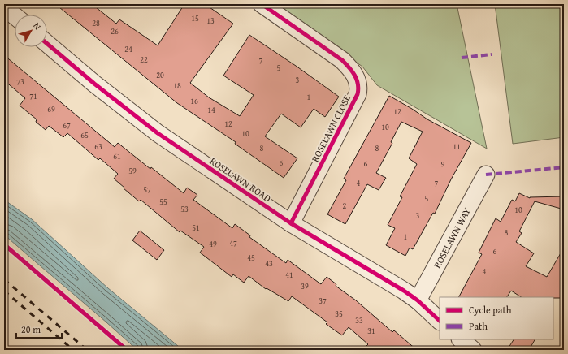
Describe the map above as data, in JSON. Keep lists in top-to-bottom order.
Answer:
{
  "streets": {
    "street": ["ROSELAWN CLOSE", "ROSELAWN ROAD", "ROSELAWN WAY"]
  },
  "crossings": [
    ["ROSELAWN CLOSE", "ROSELAWN ROAD"],
    ["ROSELAWN ROAD", "ROSELAWN WAY"]
  ],
  "house_numbers": [
    "15",
    "13",
    "28",
    "26",
    "24",
    "22",
    "7",
    "5",
    "20",
    "3",
    "73",
    "18",
    "71",
    "1",
    "16",
    "69",
    "14",
    "12",
    "12",
    "67",
    "10",
    "10",
    "65",
    "63",
    "11",
    "8",
    "8",
    "61",
    "6",
    "6",
    "9",
    "59",
    "4",
    "7",
    "57",
    "5",
    "55",
    "2",
    "53",
    "10",
    "3",
    "51",
    "8",
    "1",
    "47",
    "49",
    "6",
    "45",
    "43",
    "4",
    "41",
    "39",
    "37",
    "35",
    "33",
    "31"
  ],
  "legend": ["Cycle path", "Path"],
  "scale_bar": "20 m",
  "north": "top right"
}
